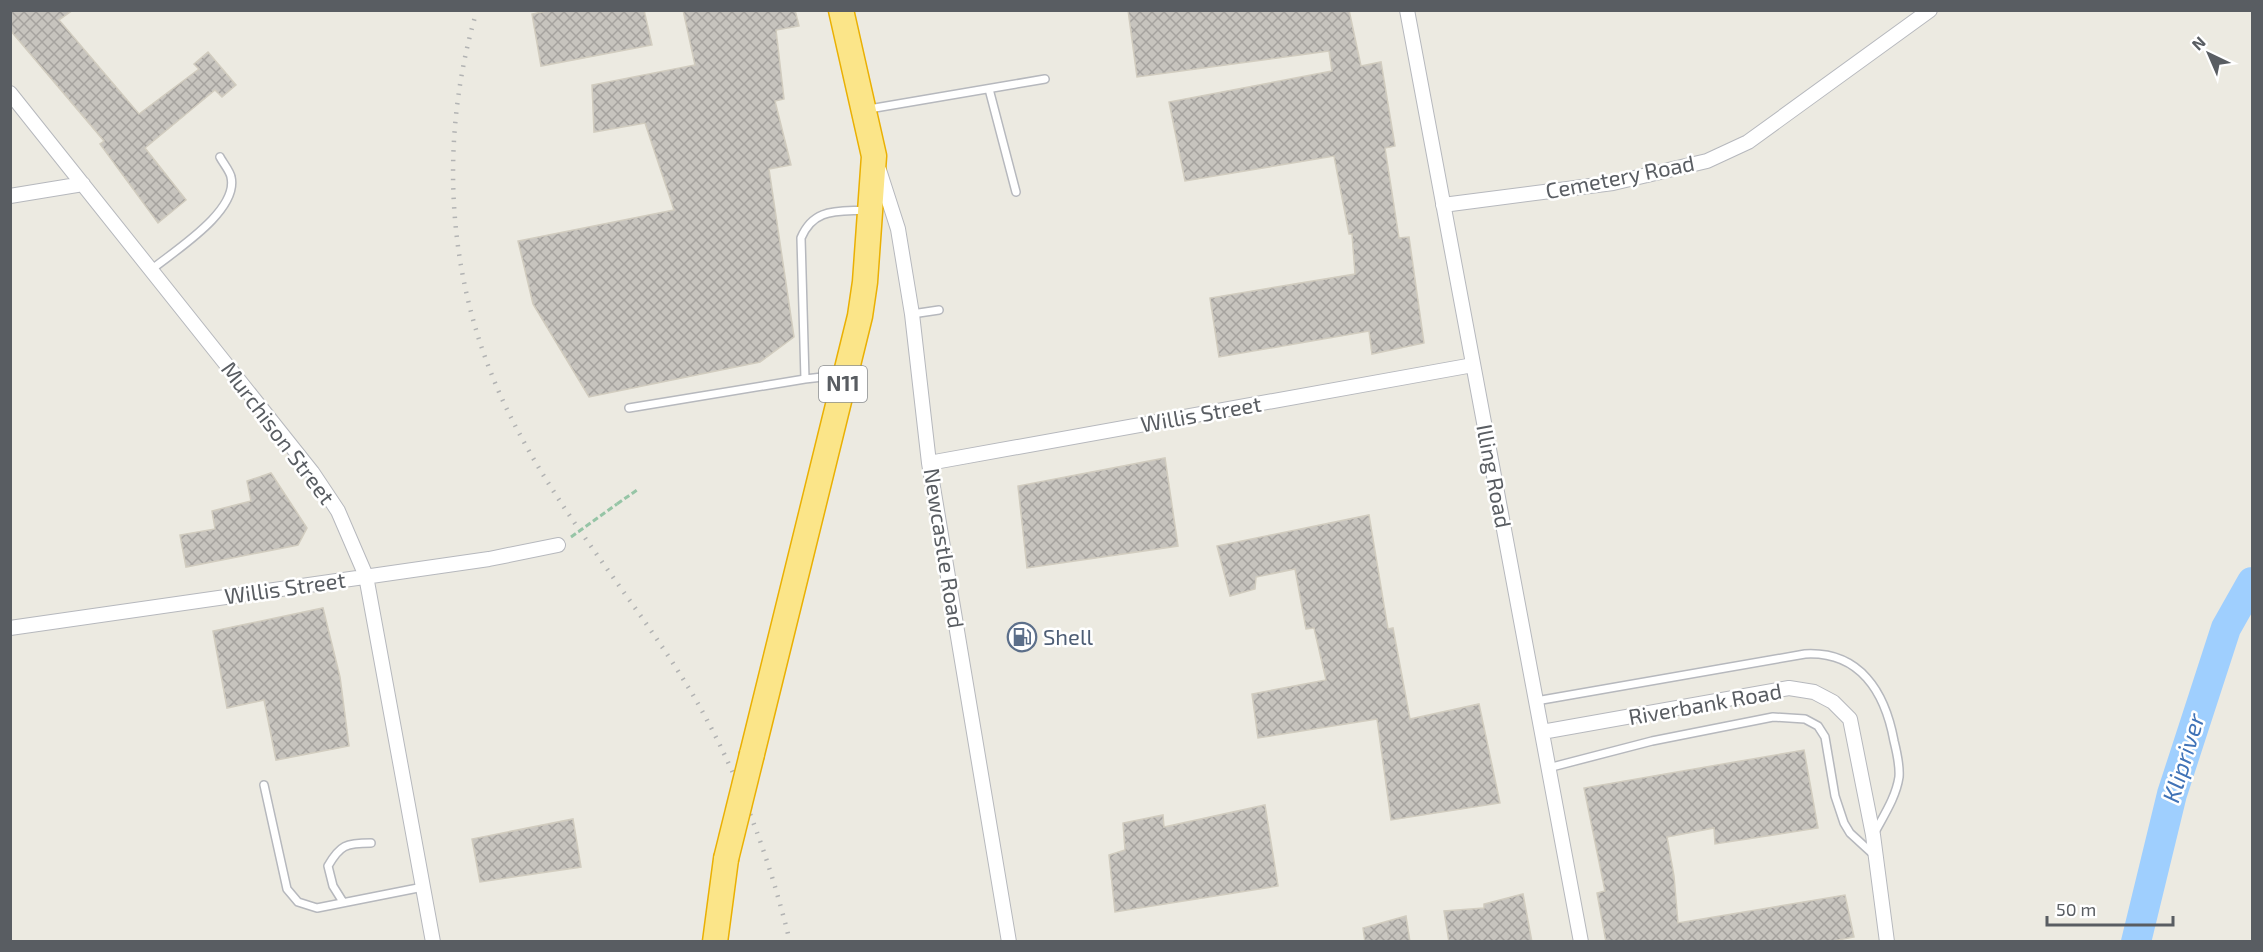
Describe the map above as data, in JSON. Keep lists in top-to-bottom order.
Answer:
{
  "streets": {
    "highway": ["N11"],
    "street": [
      "Cemetery Road",
      "Willis Street",
      "Murchison Street",
      "Illing Road",
      "Newcastle Road",
      "Riverbank Road"
    ]
  },
  "crossings": [
    ["Cemetery Road", "Illing Road"],
    ["N11", "Newcastle Road"],
    ["Willis Street", "Murchison Street"],
    ["Willis Street", "Illing Road"],
    ["Willis Street", "Newcastle Road"],
    ["Illing Road", "Riverbank Road"]
  ],
  "water": ["Klipriver"],
  "places": {
    "fuel station": ["Shell"]
  },
  "scale_bar": "50 m",
  "north": "top left"
}
